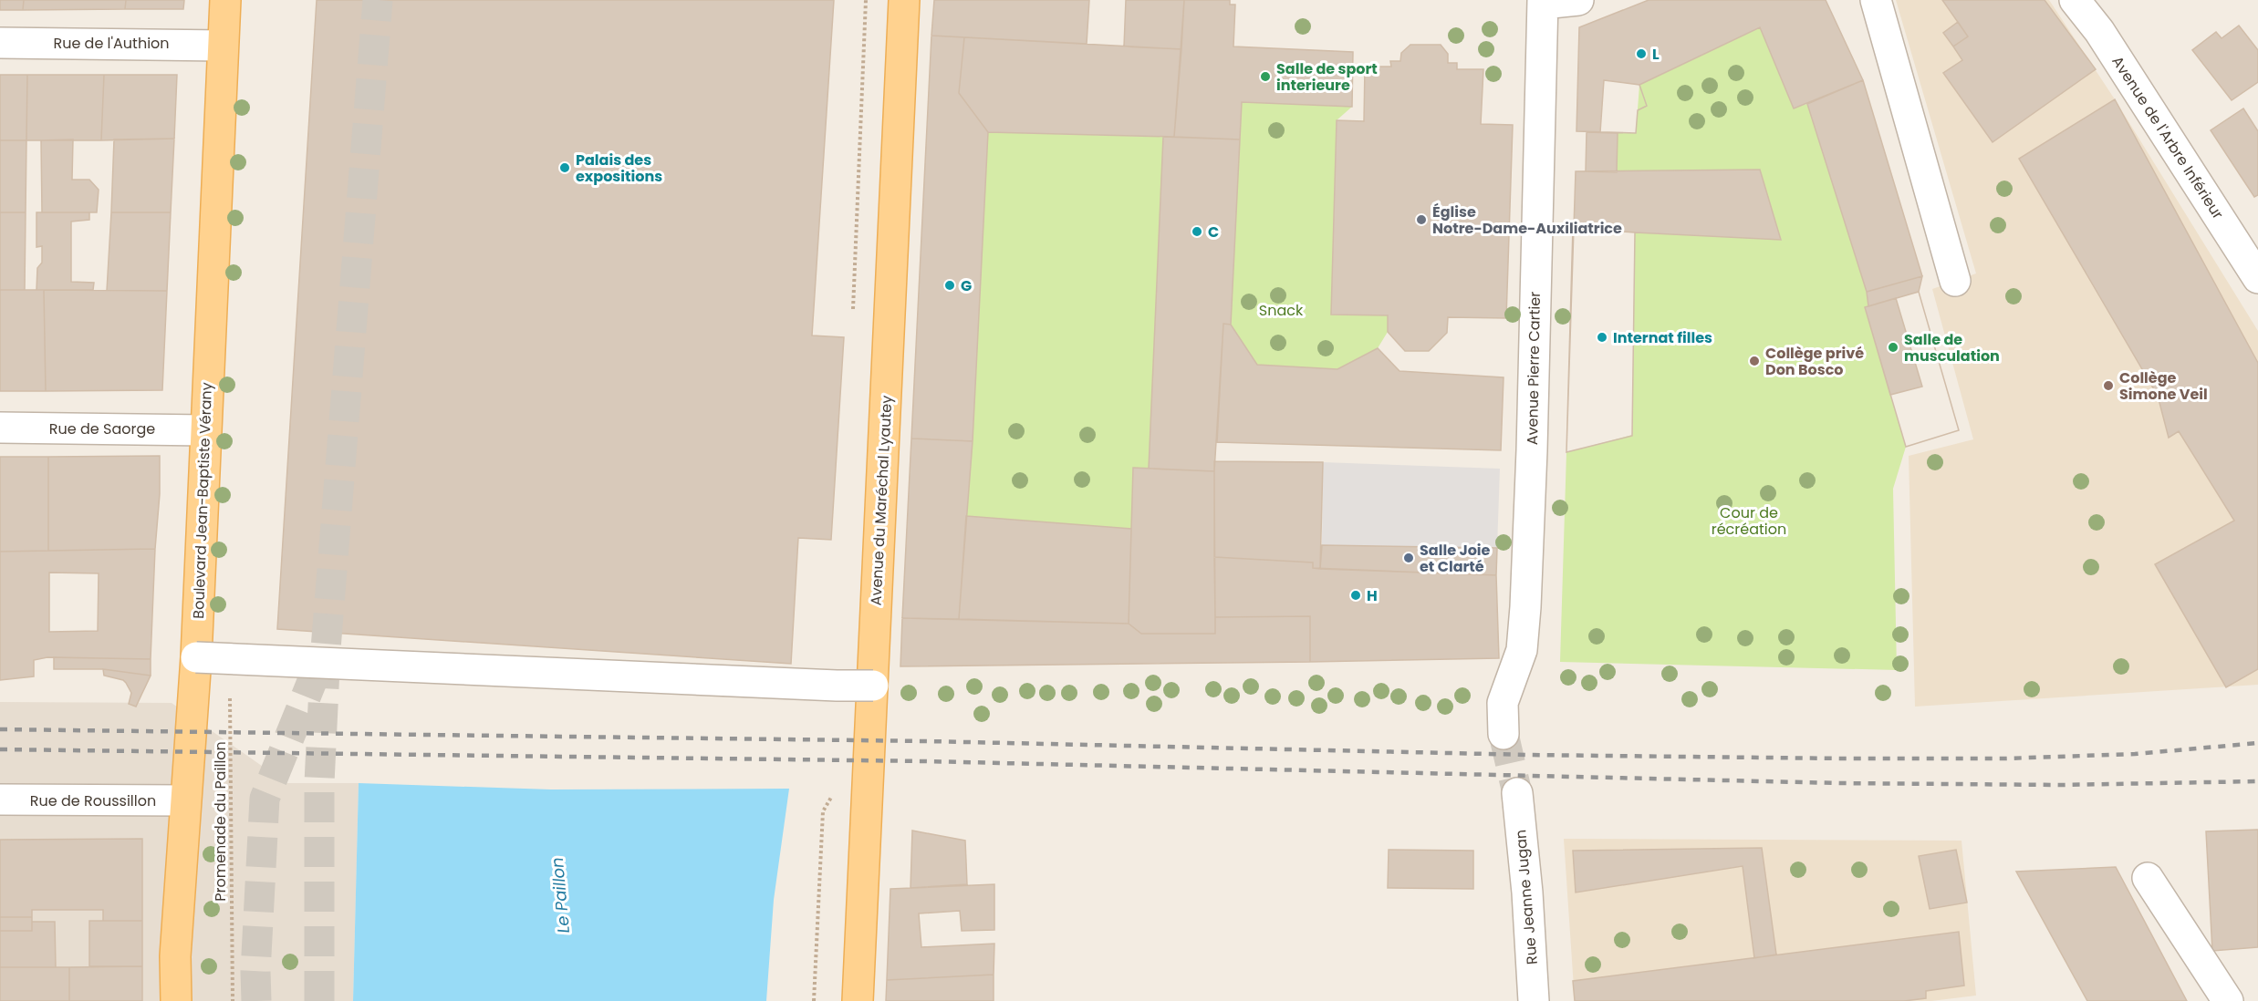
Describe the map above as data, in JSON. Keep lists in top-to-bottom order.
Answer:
{
  "streets": {
    "main road": ["Boulevard Jean-Baptiste Vérany", "Avenue du Maréchal Lyautey"],
    "street": [
      "Rue de l'Authion",
      "Avenue de l'Arbre Inférieur",
      "Avenue Pierre Cartier",
      "Rue de Saorge",
      "Rue de Roussillon",
      "Rue Jeanne Jugan"
    ],
    "path": ["Promenade du Paillon"]
  },
  "crossings": [
    ["Rue de l'Authion", "Boulevard Jean-Baptiste Vérany"],
    ["Rue de Saorge", "Boulevard Jean-Baptiste Vérany"],
    ["Boulevard Jean-Baptiste Vérany", "Rue de Roussillon"],
    ["Boulevard Jean-Baptiste Vérany", "Promenade du Paillon"]
  ],
  "water": ["Le Paillon"],
  "parks": ["Snack", "Cour de récréation"],
  "places": [
    "L",
    "Salle de sport interieure",
    "Palais des expositions",
    "Église Notre-Dame-Auxiliatrice",
    "C",
    "G",
    "Internat filles",
    "Salle de musculation",
    "Collège privé Don Bosco",
    "Collège Simone Veil",
    "Salle Joie et Clarté",
    "H"
  ]
}
